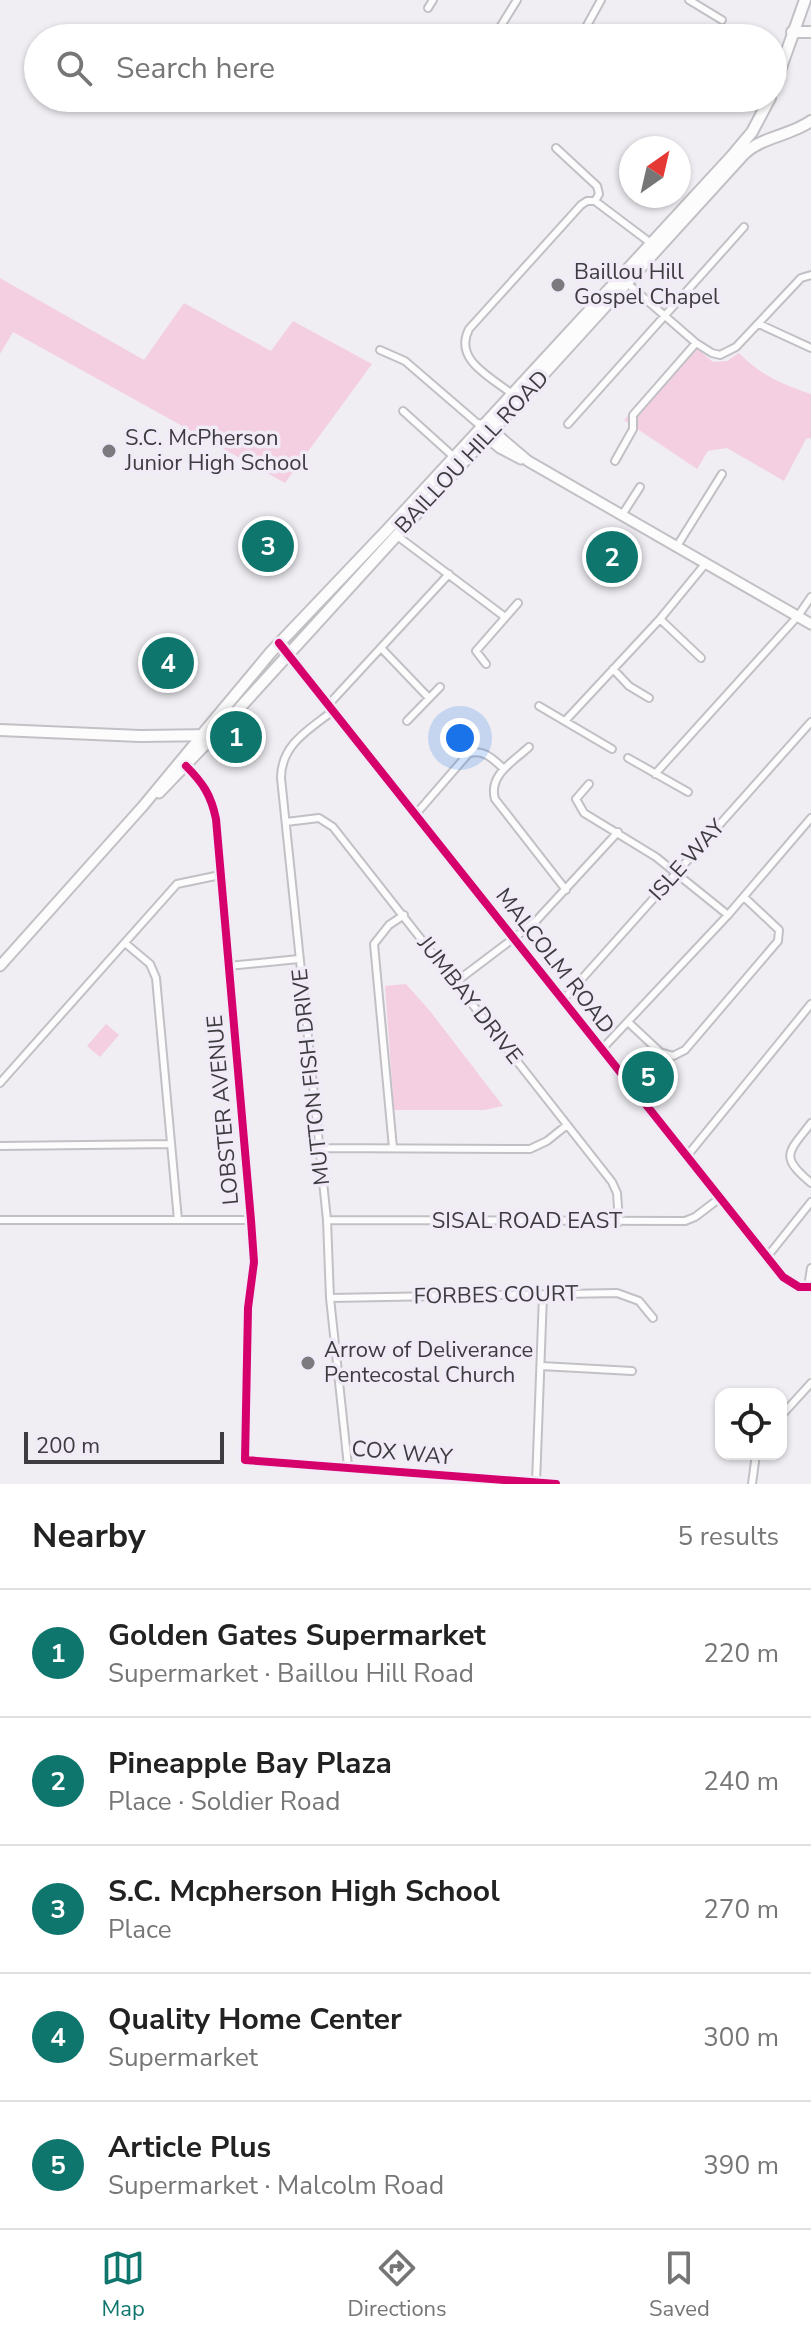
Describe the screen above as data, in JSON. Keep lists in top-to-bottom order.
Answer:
{
  "streets": {
    "main road": ["BAILLOU HILL ROAD"],
    "street": [
      "ISLE WAY",
      "MALCOLM ROAD",
      "JUMBAY DRIVE",
      "MUTTON FISH DRIVE",
      "LOBSTER AVENUE",
      "SISAL ROAD EAST",
      "FORBES COURT",
      "COX WAY"
    ]
  },
  "crossings": [
    ["BAILLOU HILL ROAD", "MALCOLM ROAD"],
    ["BAILLOU HILL ROAD", "LOBSTER AVENUE"],
    ["ISLE WAY", "MALCOLM ROAD"],
    ["MALCOLM ROAD", "MUTTON FISH DRIVE"],
    ["MALCOLM ROAD", "SISAL ROAD EAST"],
    ["JUMBAY DRIVE", "MUTTON FISH DRIVE"],
    ["JUMBAY DRIVE", "SISAL ROAD EAST"],
    ["MUTTON FISH DRIVE", "SISAL ROAD EAST"],
    ["MUTTON FISH DRIVE", "FORBES COURT"],
    ["MUTTON FISH DRIVE", "COX WAY"],
    ["LOBSTER AVENUE", "COX WAY"]
  ],
  "places": ["Baillou Hill Gospel Chapel", "S.C. McPherson Junior High School", "Arrow of Deliverance Pentecostal Church"],
  "scale_bar": "200 m",
  "north": "top right",
  "page": {
    "search": "Search here",
    "pins": [
      "3",
      "2",
      "4",
      "1",
      "5"
    ],
    "scale": "200 m",
    "heading": ["Nearby", "5 results"],
    "list": [
      {
        "mark": "1",
        "name": "Golden Gates Supermarket",
        "note": "Supermarket · Baillou Hill Road",
        "value": "220 m"
      },
      {
        "mark": "2",
        "name": "Pineapple Bay Plaza",
        "note": "Place · Soldier Road",
        "value": "240 m"
      },
      {
        "mark": "3",
        "name": "S.C. Mcpherson High School",
        "note": "Place",
        "value": "270 m"
      },
      {
        "mark": "4",
        "name": "Quality Home Center",
        "note": "Supermarket",
        "value": "300 m"
      },
      {
        "mark": "5",
        "name": "Article Plus",
        "note": "Supermarket · Malcolm Road",
        "value": "390 m"
      }
    ],
    "nav": ["Map", "Directions", "Saved"]
  }
}
